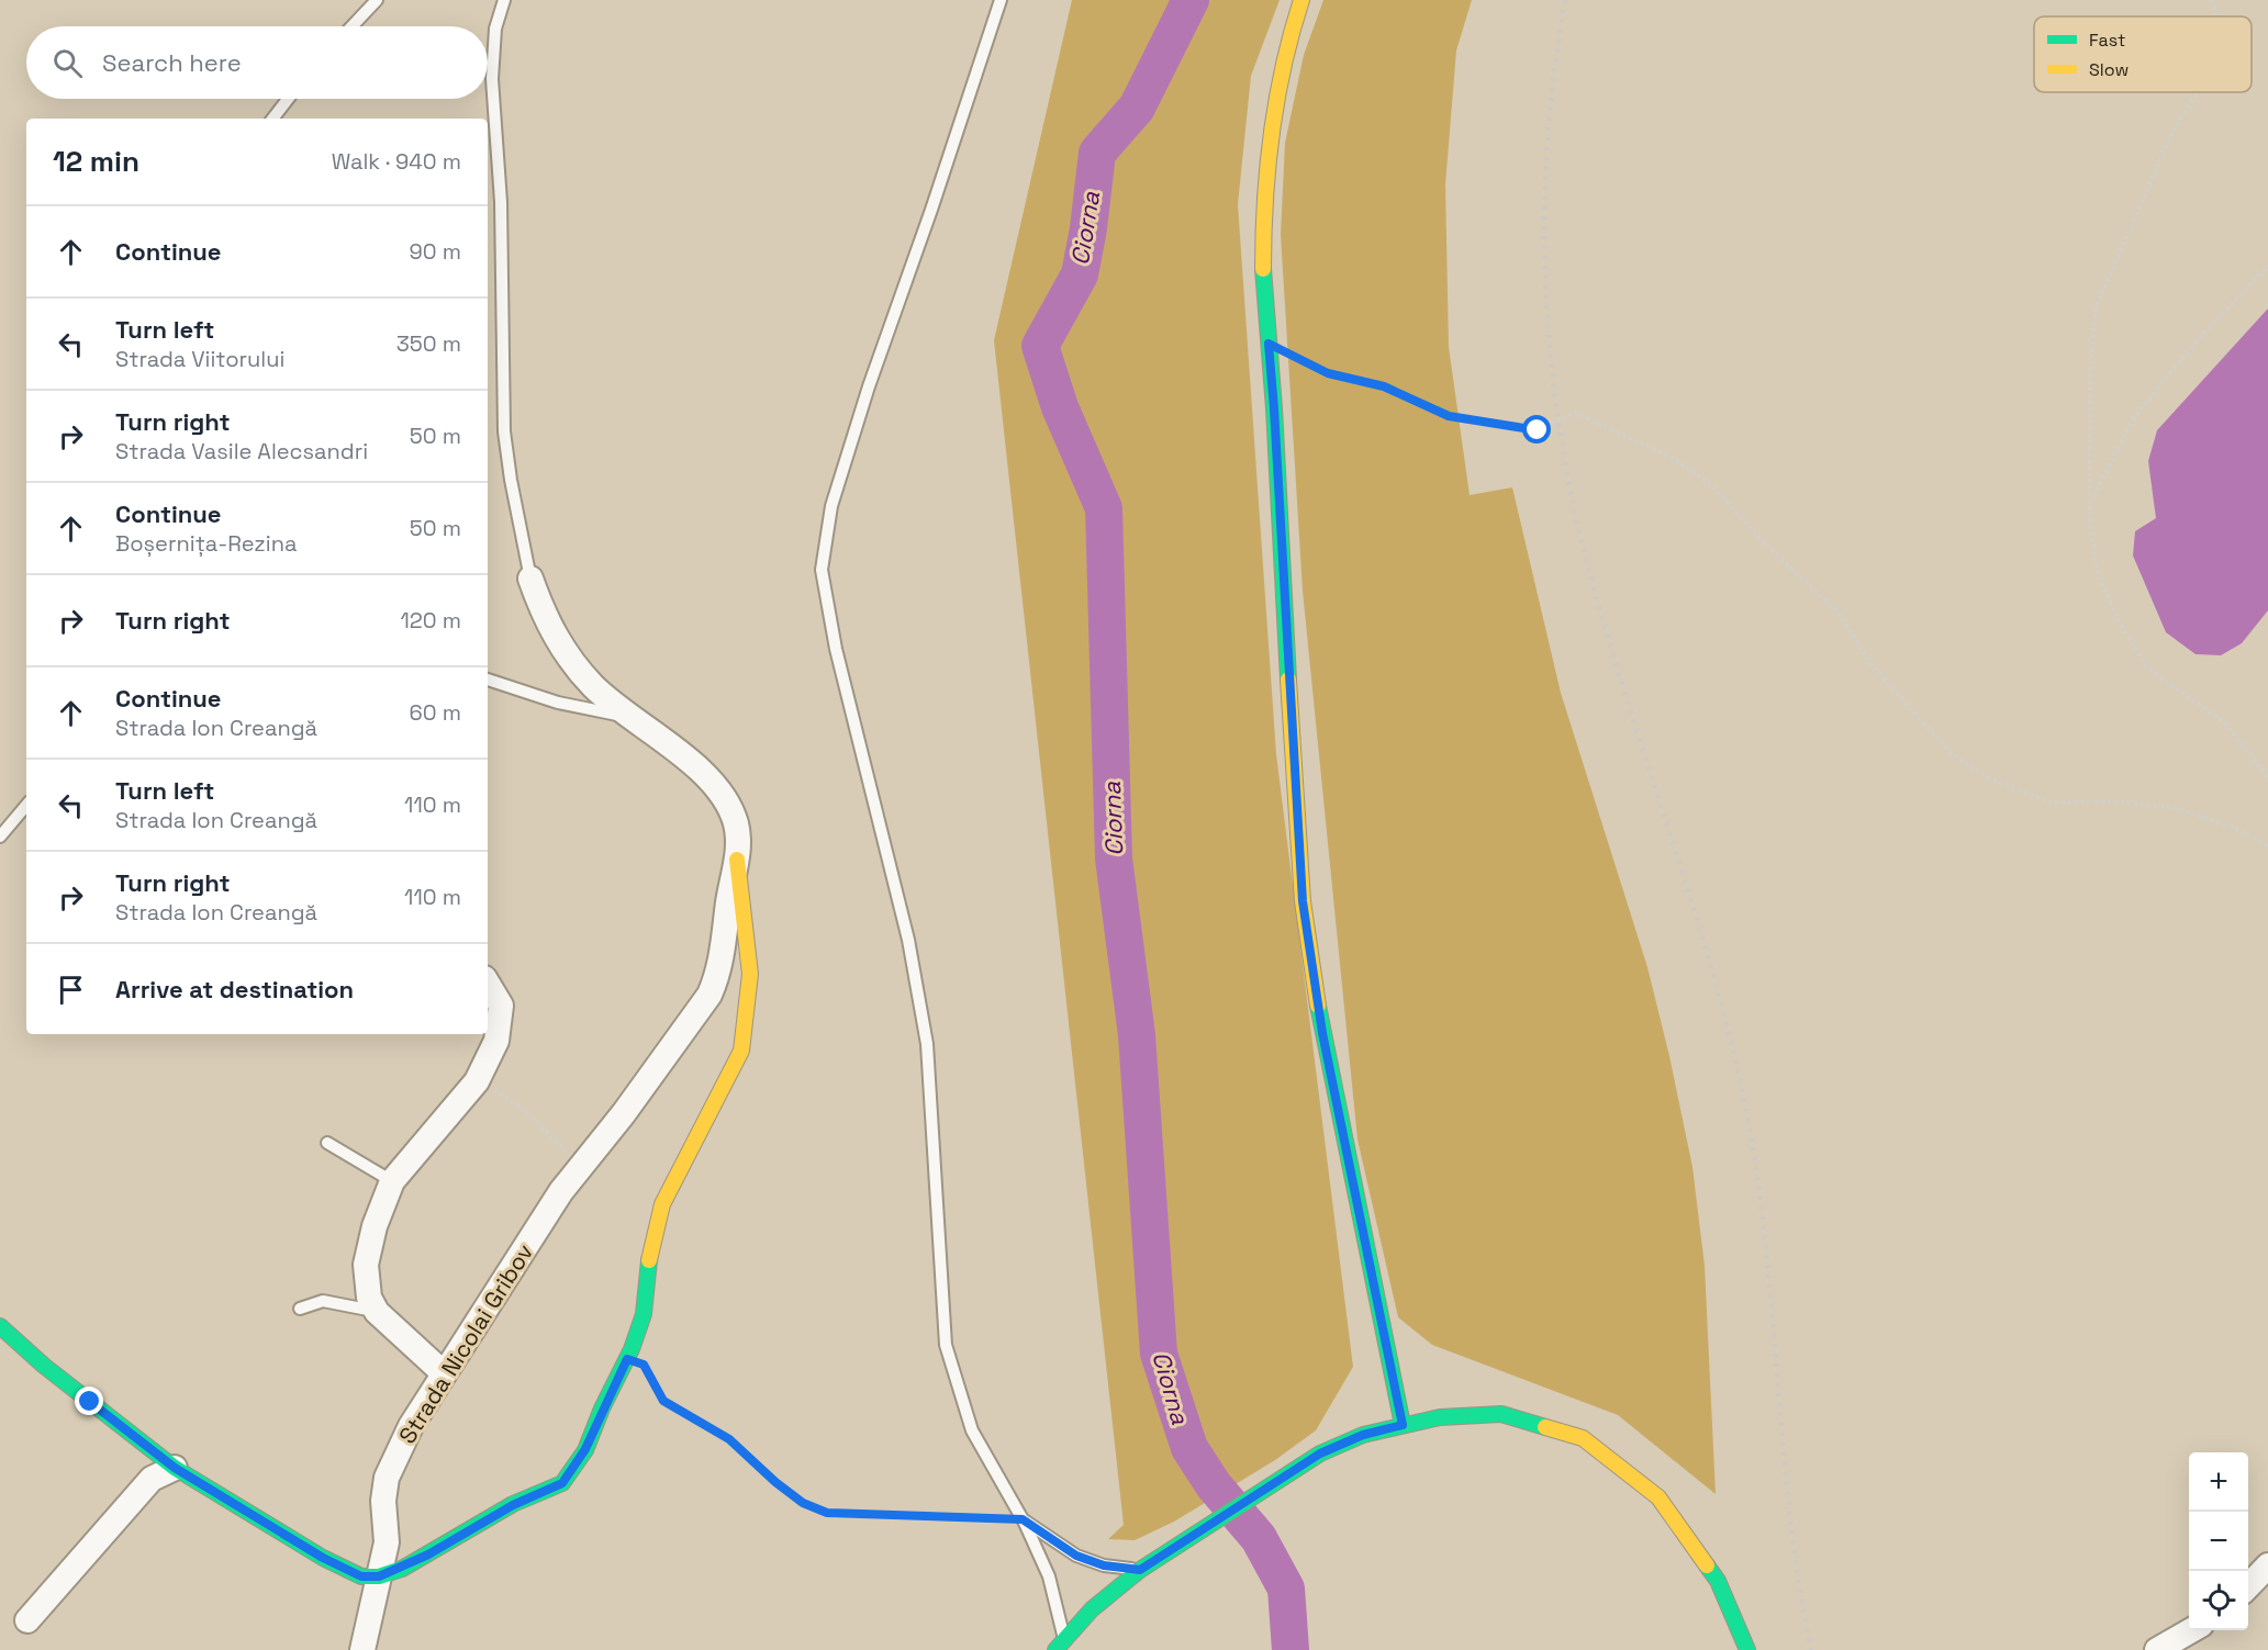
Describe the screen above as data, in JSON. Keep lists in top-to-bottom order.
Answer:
{
  "streets": {
    "street": ["Strada Nicolai Gribov"]
  },
  "water": ["Ciorna"],
  "legend": ["Fast", "Slow"],
  "page": {
    "search": "Search here",
    "heading": ["12 min", "Walk · 940 m"],
    "list": [
      ["Continue", "90 m"],
      ["Turn left", "Strada Viitorului", "350 m"],
      ["Turn right", "Strada Vasile Alecsandri", "50 m"],
      ["Continue", "Boșernița-Rezina", "50 m"],
      ["Turn right", "120 m"],
      ["Continue", "Strada Ion Creangă", "60 m"],
      ["Turn left", "Strada Ion Creangă", "110 m"],
      ["Turn right", "Strada Ion Creangă", "110 m"],
      "Arrive at destination"
    ],
    "map_buttons": ["+", "−"]
  }
}
